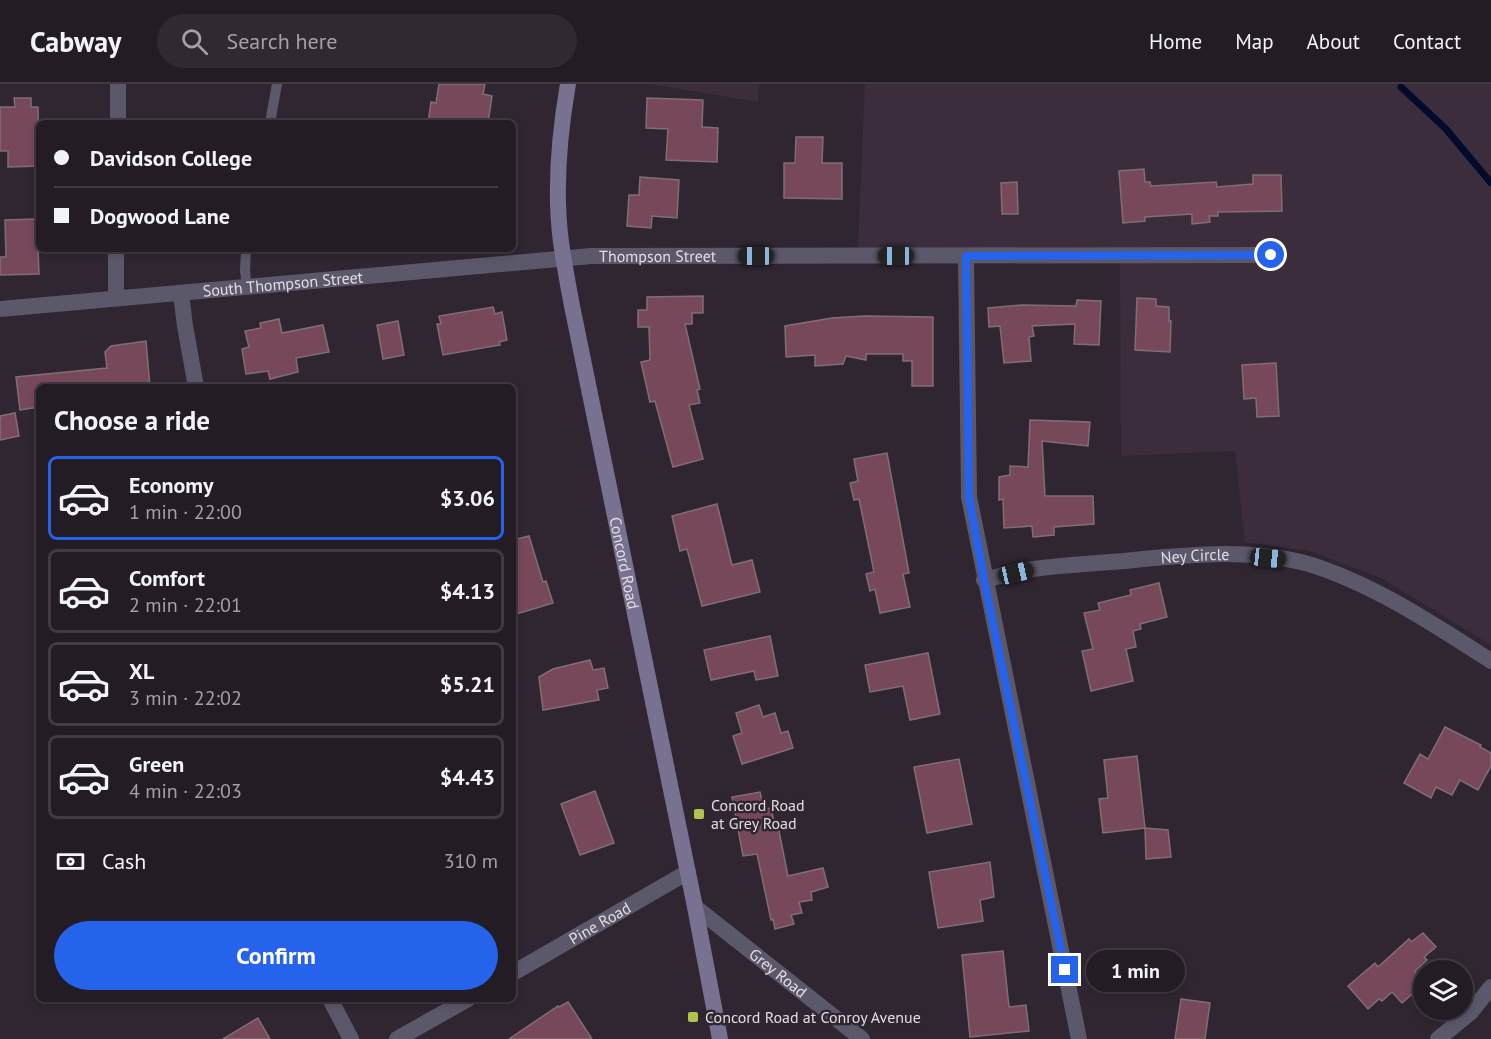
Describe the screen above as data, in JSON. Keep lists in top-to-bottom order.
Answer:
{
  "streets": {
    "main road": ["Concord Road"],
    "street": [
      "Thompson Street",
      "South Thompson Street",
      "Ney Circle",
      "Pine Road",
      "Grey Road"
    ]
  },
  "crossings": [
    ["Thompson Street", "South Thompson Street"],
    ["Thompson Street", "Concord Road"],
    ["South Thompson Street", "Concord Road"],
    ["Concord Road", "Pine Road"],
    ["Concord Road", "Grey Road"]
  ],
  "places": {
    "transit": ["Concord Road at Grey Road", "Concord Road at Conroy Avenue"]
  },
  "page": {
    "header": "Cabway",
    "search": "Search here",
    "nav": [
      "Home",
      "Map",
      "About",
      "Contact"
    ],
    "banner": ["Davidson College", "Dogwood Lane"],
    "heading": "Choose a ride",
    "list": [
      {
        "name": "Economy",
        "note": "1 min · 22:00",
        "value": "$3.06"
      },
      {
        "name": "Comfort",
        "note": "2 min · 22:01",
        "value": "$4.13"
      },
      {
        "name": "XL",
        "note": "3 min · 22:02",
        "value": "$5.21"
      },
      {
        "name": "Green",
        "note": "4 min · 22:03",
        "value": "$4.43"
      }
    ],
    "pay": ["Cash", "310 m"],
    "buttons": "Confirm",
    "bubble": "1 min"
  }
}
